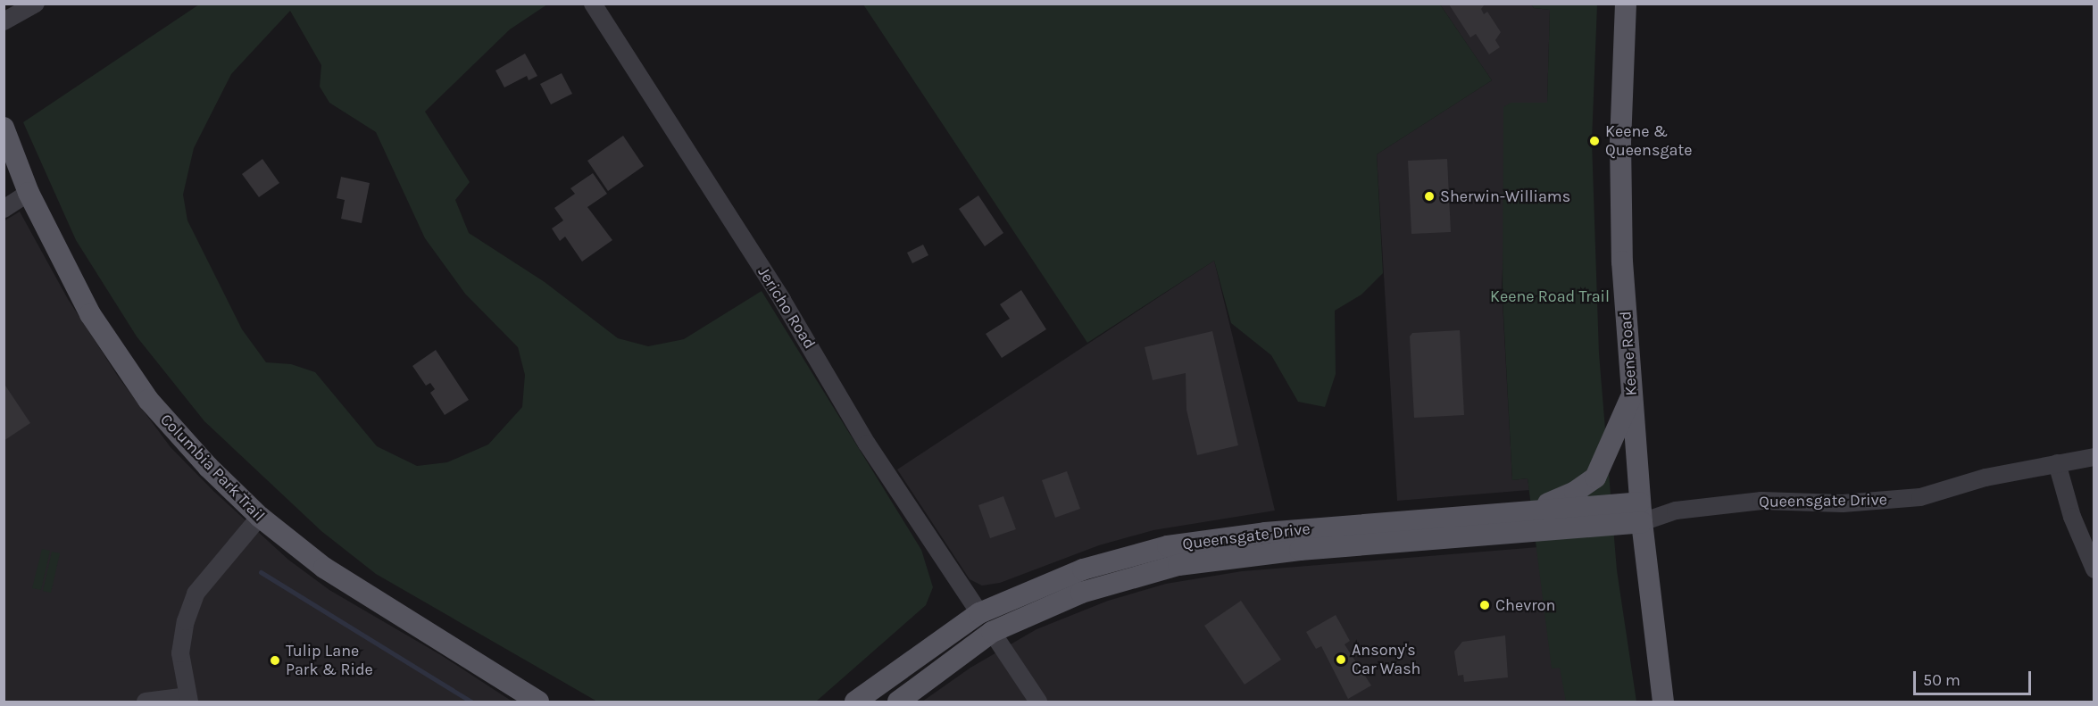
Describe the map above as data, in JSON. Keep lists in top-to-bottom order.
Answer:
{
  "streets": {
    "main road": ["Keene Road", "Columbia Park Trail", "Queensgate Drive"],
    "street": ["Jericho Road"]
  },
  "crossings": [
    ["Jericho Road", "Queensgate Drive"],
    ["Keene Road", "Queensgate Drive"]
  ],
  "parks": ["Keene Road Trail"],
  "places": [
    "Keene & Queensgate",
    "Sherwin-Williams",
    "Chevron",
    "Ansony's Car Wash",
    "Tulip Lane Park & Ride"
  ],
  "scale_bar": "50 m"
}
